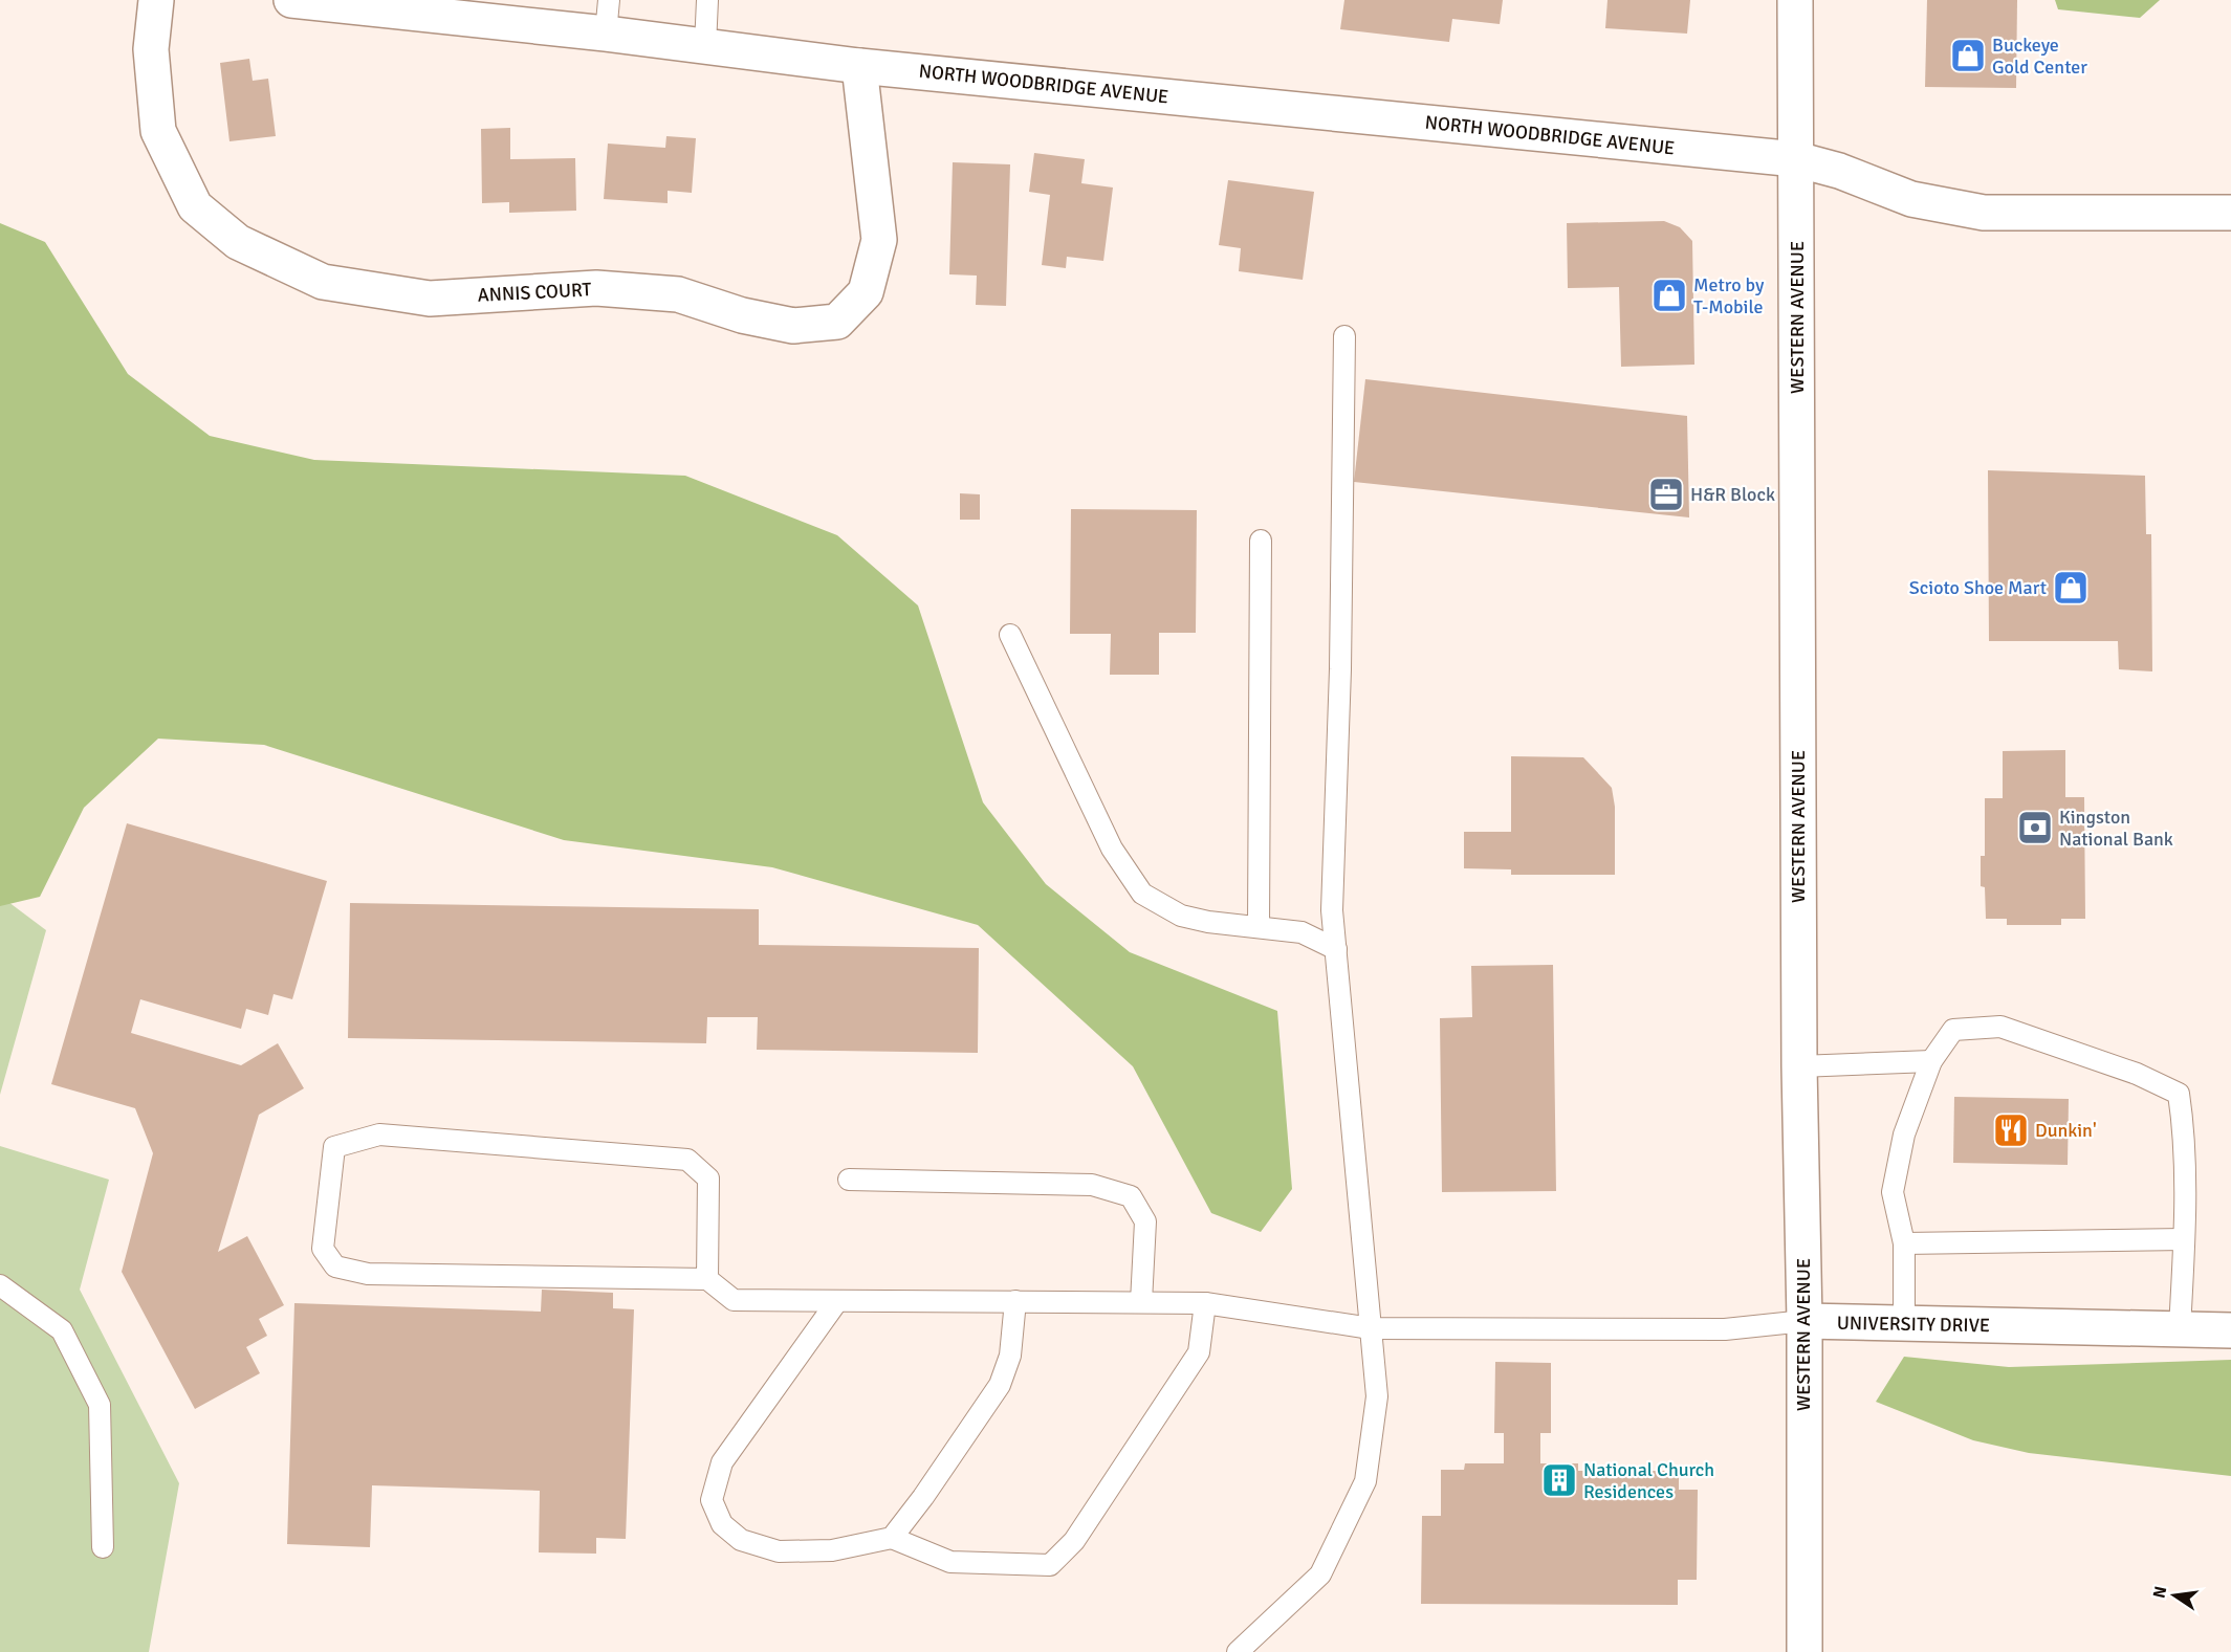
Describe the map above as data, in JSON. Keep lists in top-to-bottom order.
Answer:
{
  "streets": {
    "street": [
      "NORTH WOODBRIDGE AVENUE",
      "ANNIS COURT",
      "WESTERN AVENUE",
      "UNIVERSITY DRIVE"
    ]
  },
  "crossings": [
    ["NORTH WOODBRIDGE AVENUE", "ANNIS COURT"],
    ["NORTH WOODBRIDGE AVENUE", "WESTERN AVENUE"],
    ["WESTERN AVENUE", "UNIVERSITY DRIVE"]
  ],
  "places": {
    "shop": ["Buckeye Gold Center", "Metro by T-Mobile", "Scioto Shoe Mart"],
    "office": ["H&R Block"],
    "bank": ["Kingston National Bank"],
    "restaurant": ["Dunkin'"],
    "building": ["National Church Residences"]
  },
  "north": "left"
}
